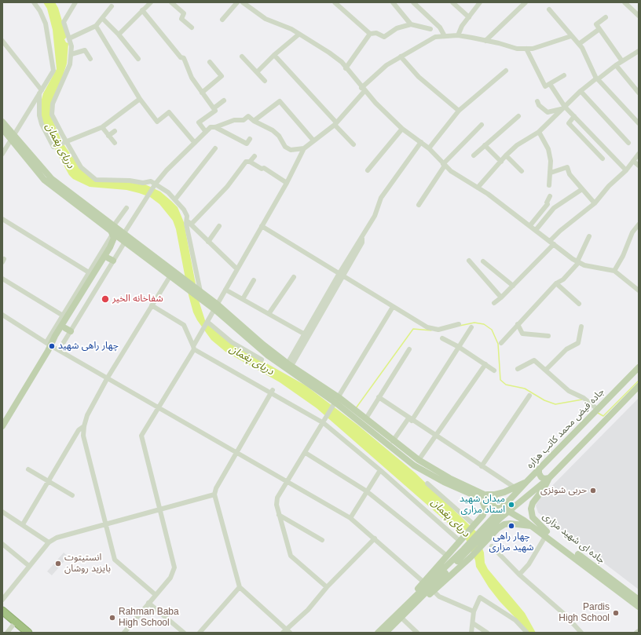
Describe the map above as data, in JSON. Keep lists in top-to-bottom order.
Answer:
{
  "streets": {
    "main road": ["جاده فیض محمد کاتب هزاره", "جاده ای شهید مزاری"]
  },
  "crossings": [
    ["جاده فیض محمد کاتب هزاره", "جاده ای شهید مزاری"]
  ],
  "water": ["دریای پغمان"],
  "places": [
    "شفاخانه الخیر",
    "چهار راهی شهید",
    "حربی شونزی",
    "میدان شهید استاد مزاری",
    "چهار راهی شهید مزاری",
    "انستیتوت بایزید روشان",
    "Pardis High School",
    "Rahman Baba High School"
  ]
}
